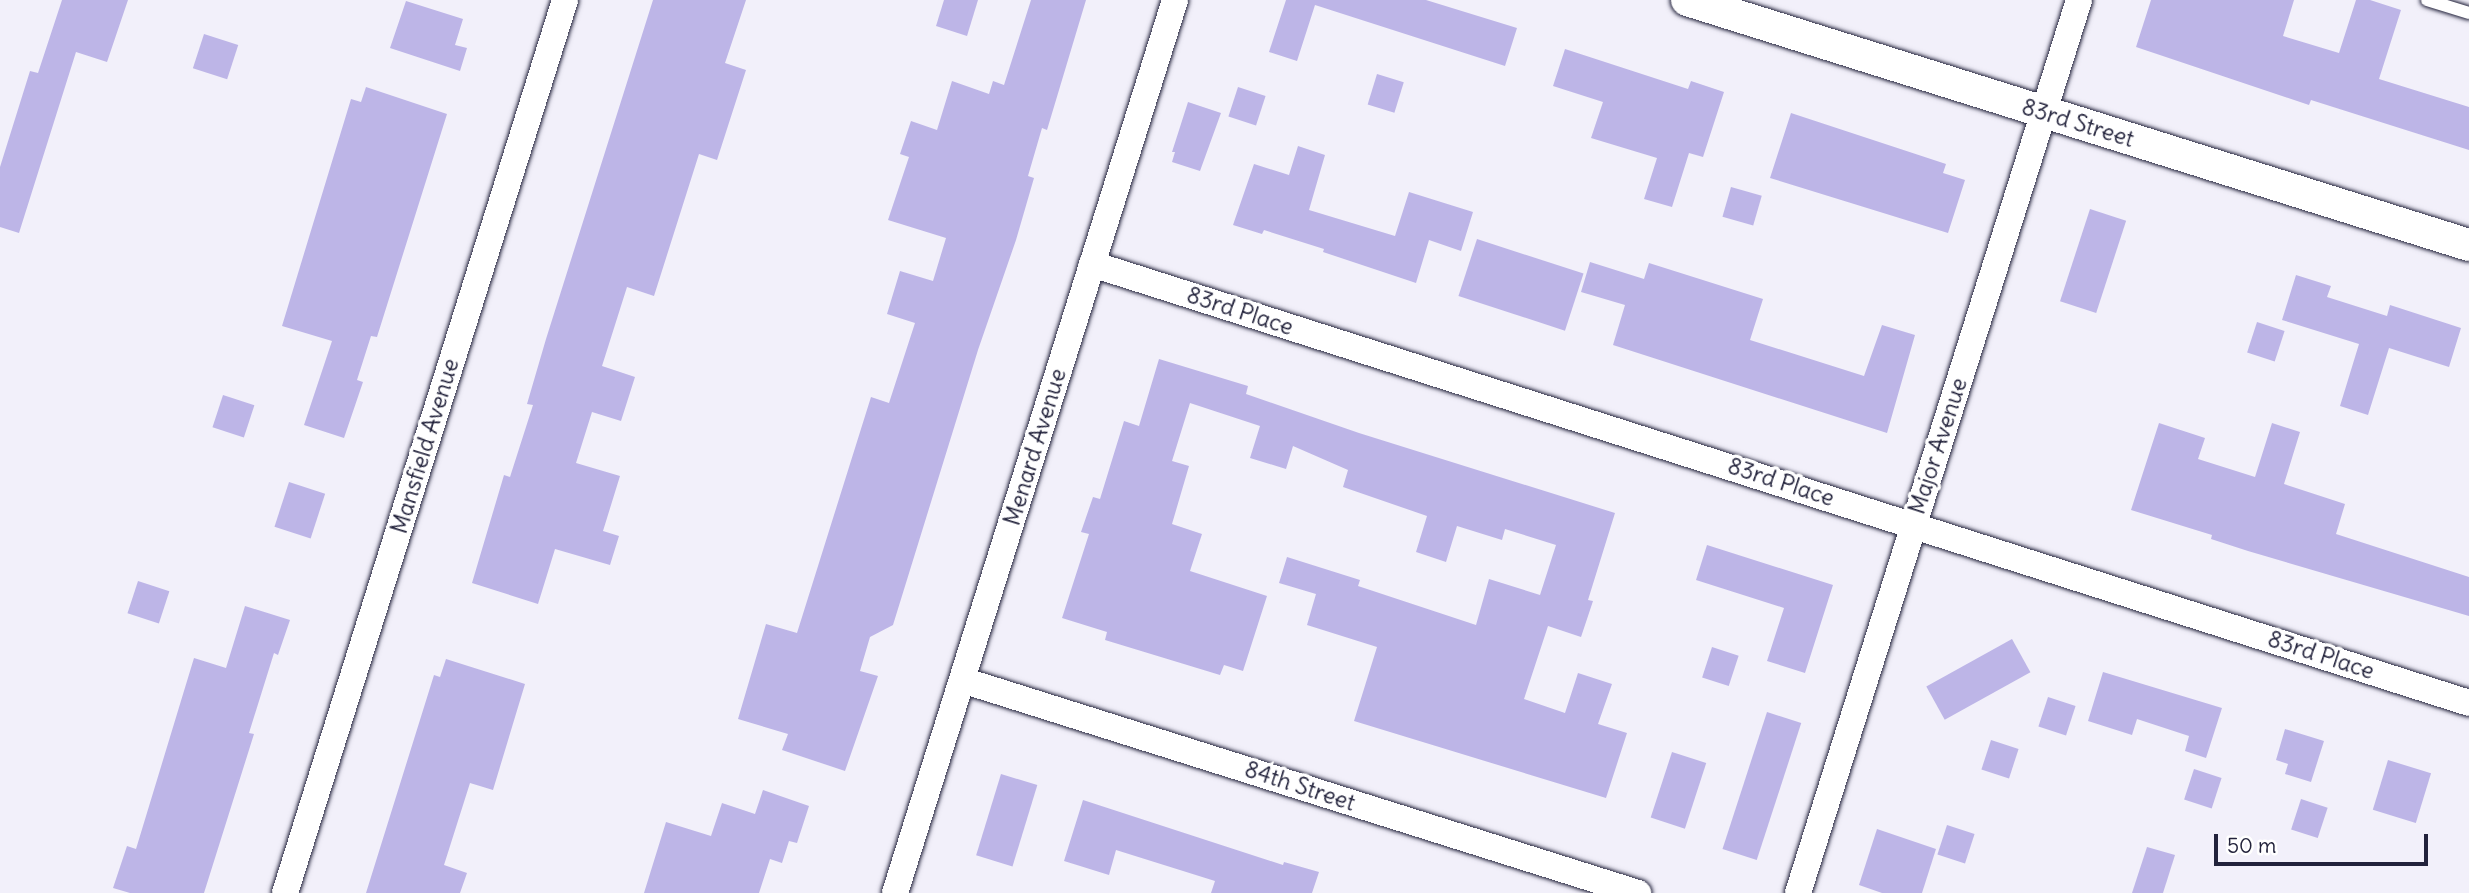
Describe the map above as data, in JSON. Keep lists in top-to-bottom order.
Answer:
{
  "streets": {
    "street": [
      "83rd Street",
      "83rd Place",
      "Mansfield Avenue",
      "Major Avenue",
      "Menard Avenue",
      "84th Street"
    ]
  },
  "crossings": [
    ["83rd Street", "Major Avenue"],
    ["83rd Place", "Major Avenue"],
    ["83rd Place", "Menard Avenue"],
    ["Menard Avenue", "84th Street"]
  ],
  "scale_bar": "50 m"
}
